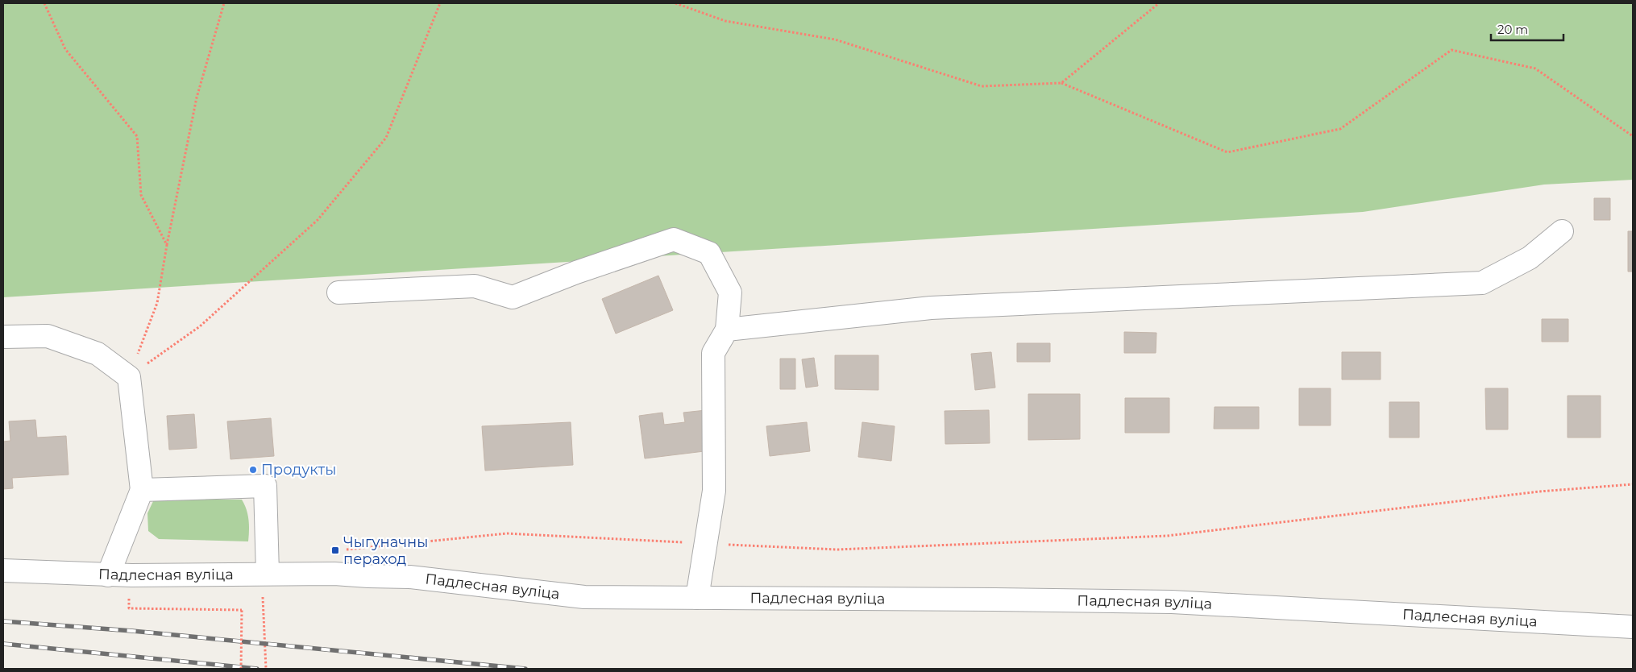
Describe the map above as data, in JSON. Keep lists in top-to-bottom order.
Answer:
{
  "streets": {
    "street": ["Падлесная вуліца"]
  },
  "places": {
    "other": ["Продукты"],
    "transit": ["Чыгуначны пераход"]
  },
  "scale_bar": "20 m"
}
